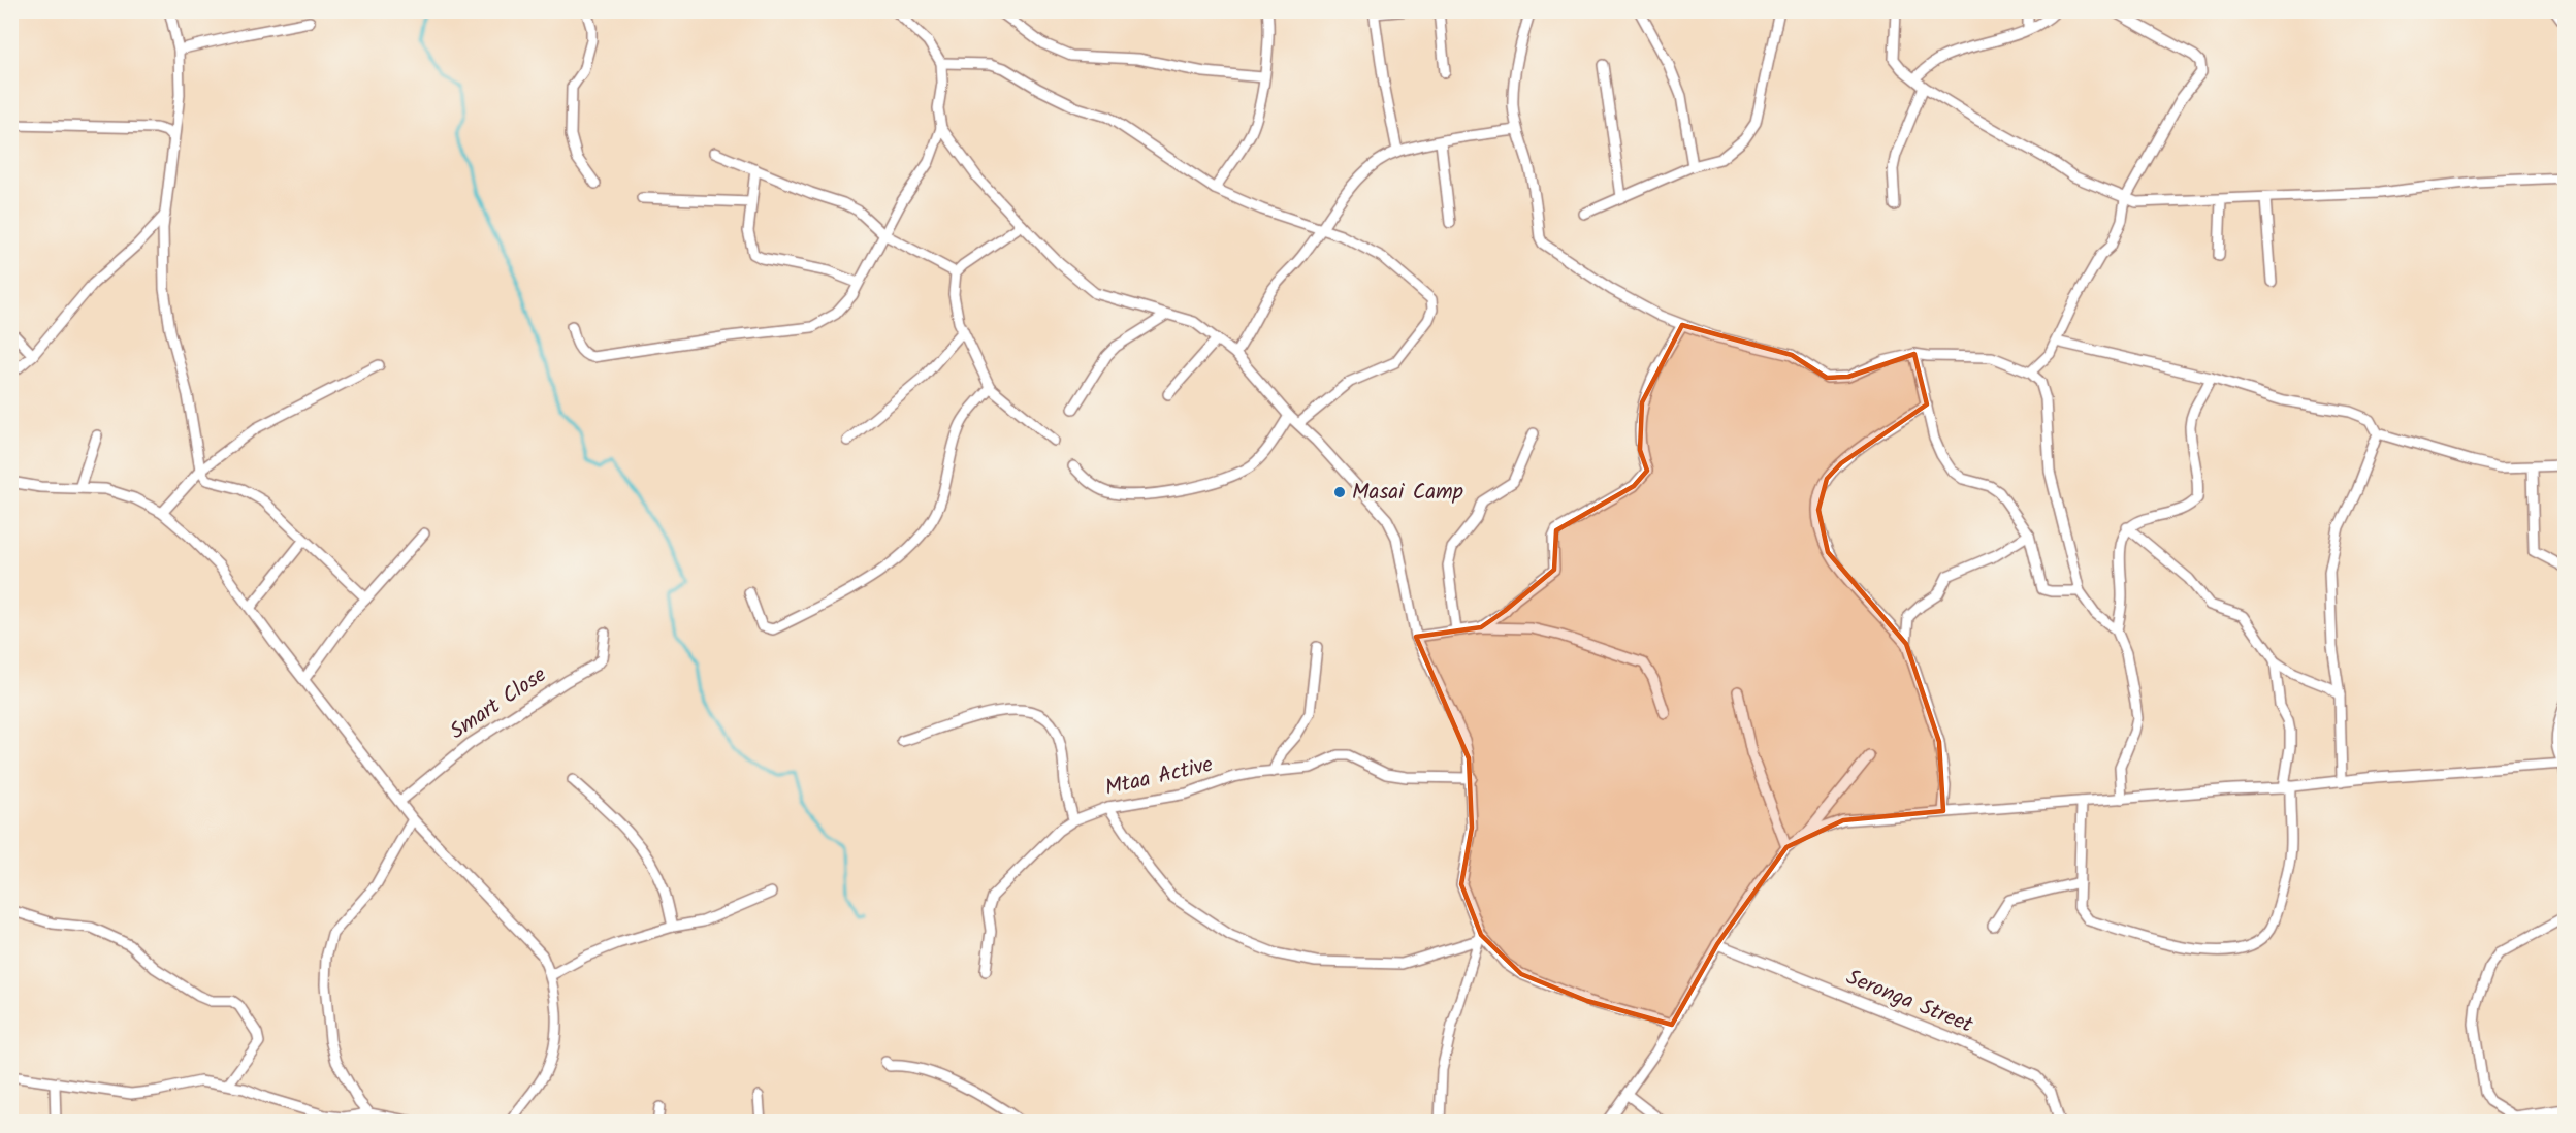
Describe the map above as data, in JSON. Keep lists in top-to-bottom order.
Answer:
{
  "streets": {
    "street": ["Smart Close", "Mtaa Active", "Seronga Street"]
  },
  "places": ["Masai Camp"]
}
